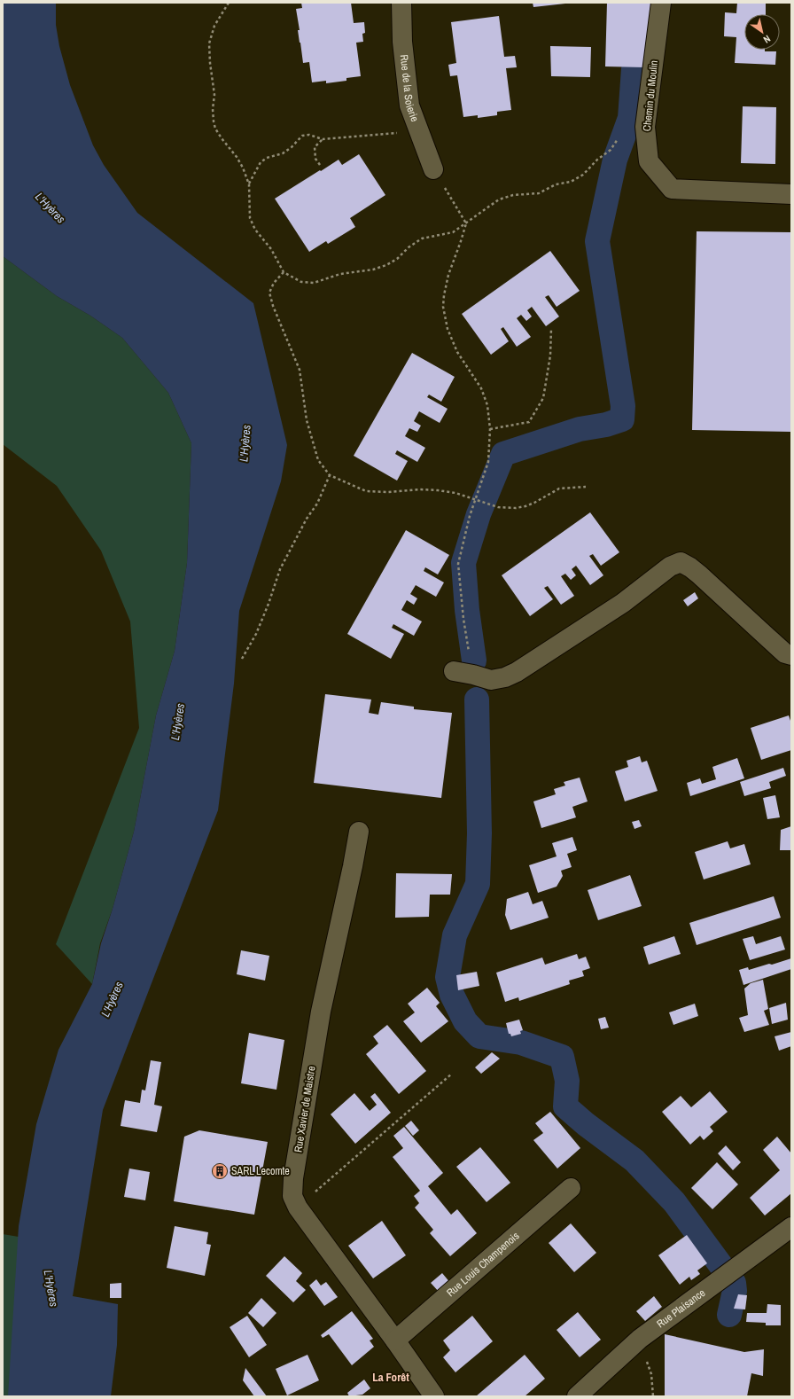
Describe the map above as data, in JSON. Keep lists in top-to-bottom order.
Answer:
{
  "streets": {
    "street": [
      "Rue de la Soierie",
      "Chemin du Moulin",
      "Rue Xavier de Maistre",
      "Rue Louis Champenois",
      "Rue Plaisance"
    ]
  },
  "districts": ["La Forêt"],
  "water": ["L'Hyères"],
  "places": {
    "building": ["SARL Lecomte"]
  },
  "north": "bottom right"
}
